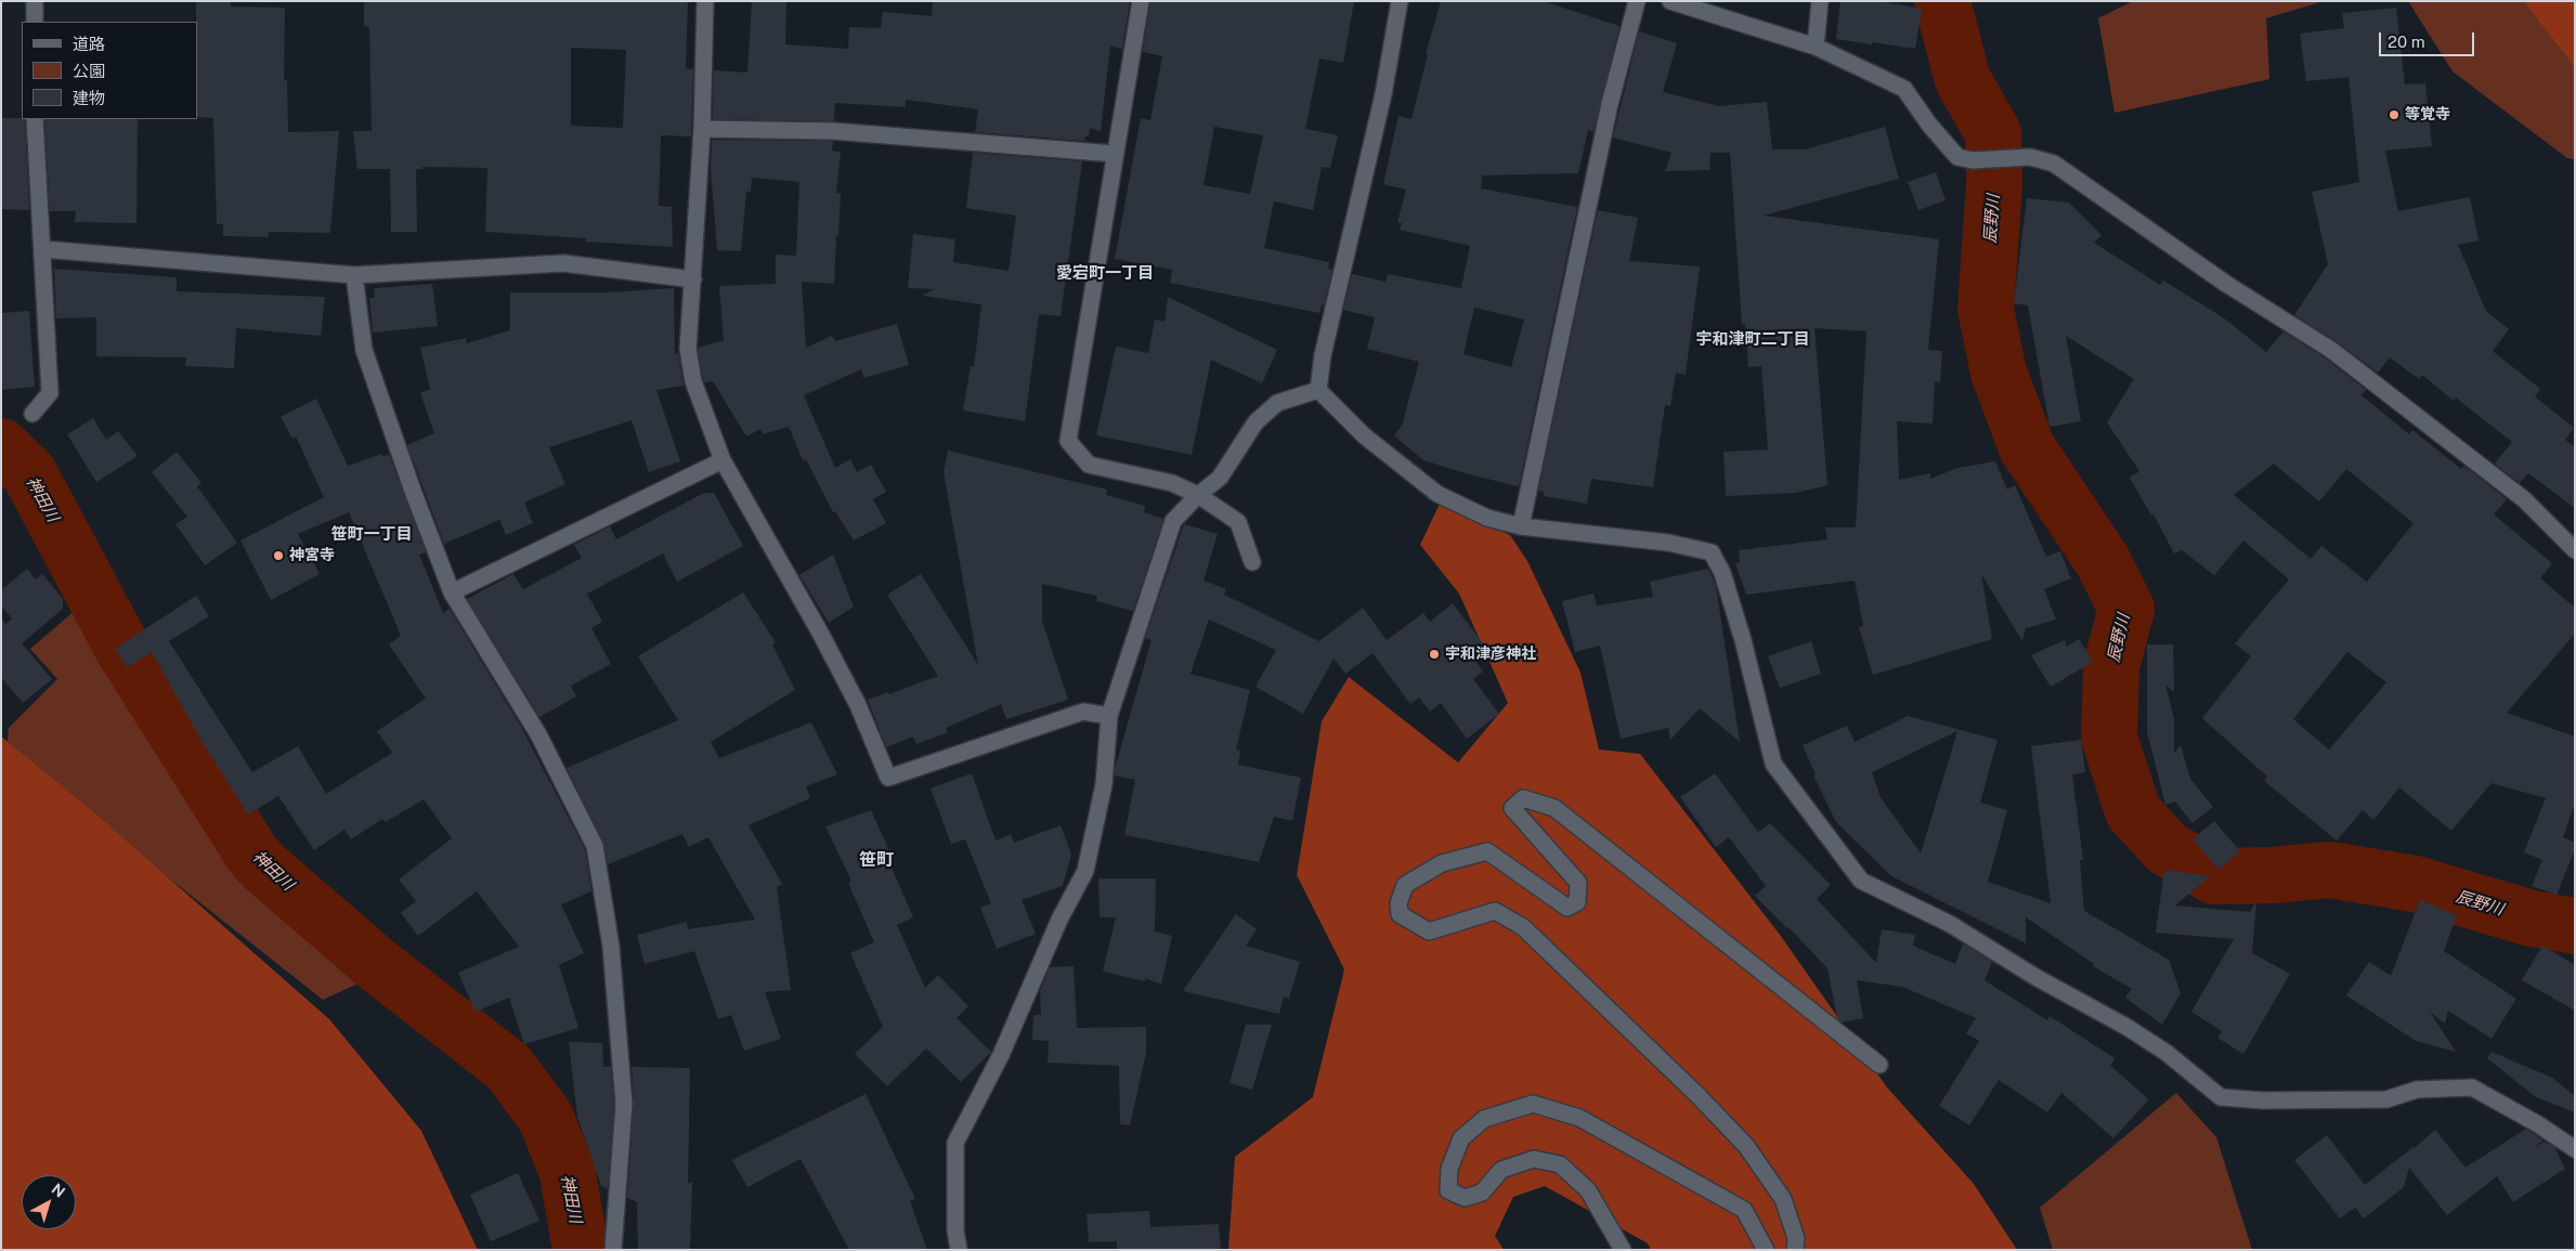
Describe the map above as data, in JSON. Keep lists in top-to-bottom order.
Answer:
{
  "districts": [
    "愛宕町一丁目",
    "宇和津町二丁目",
    "笹町一丁目",
    "笹町"
  ],
  "water": ["辰野川", "神田川"],
  "places": ["等覚寺", "神宮寺", "宇和津彦神社"],
  "legend": ["道路", "公園", "建物"],
  "scale_bar": "20 m",
  "north": "top right"
}
